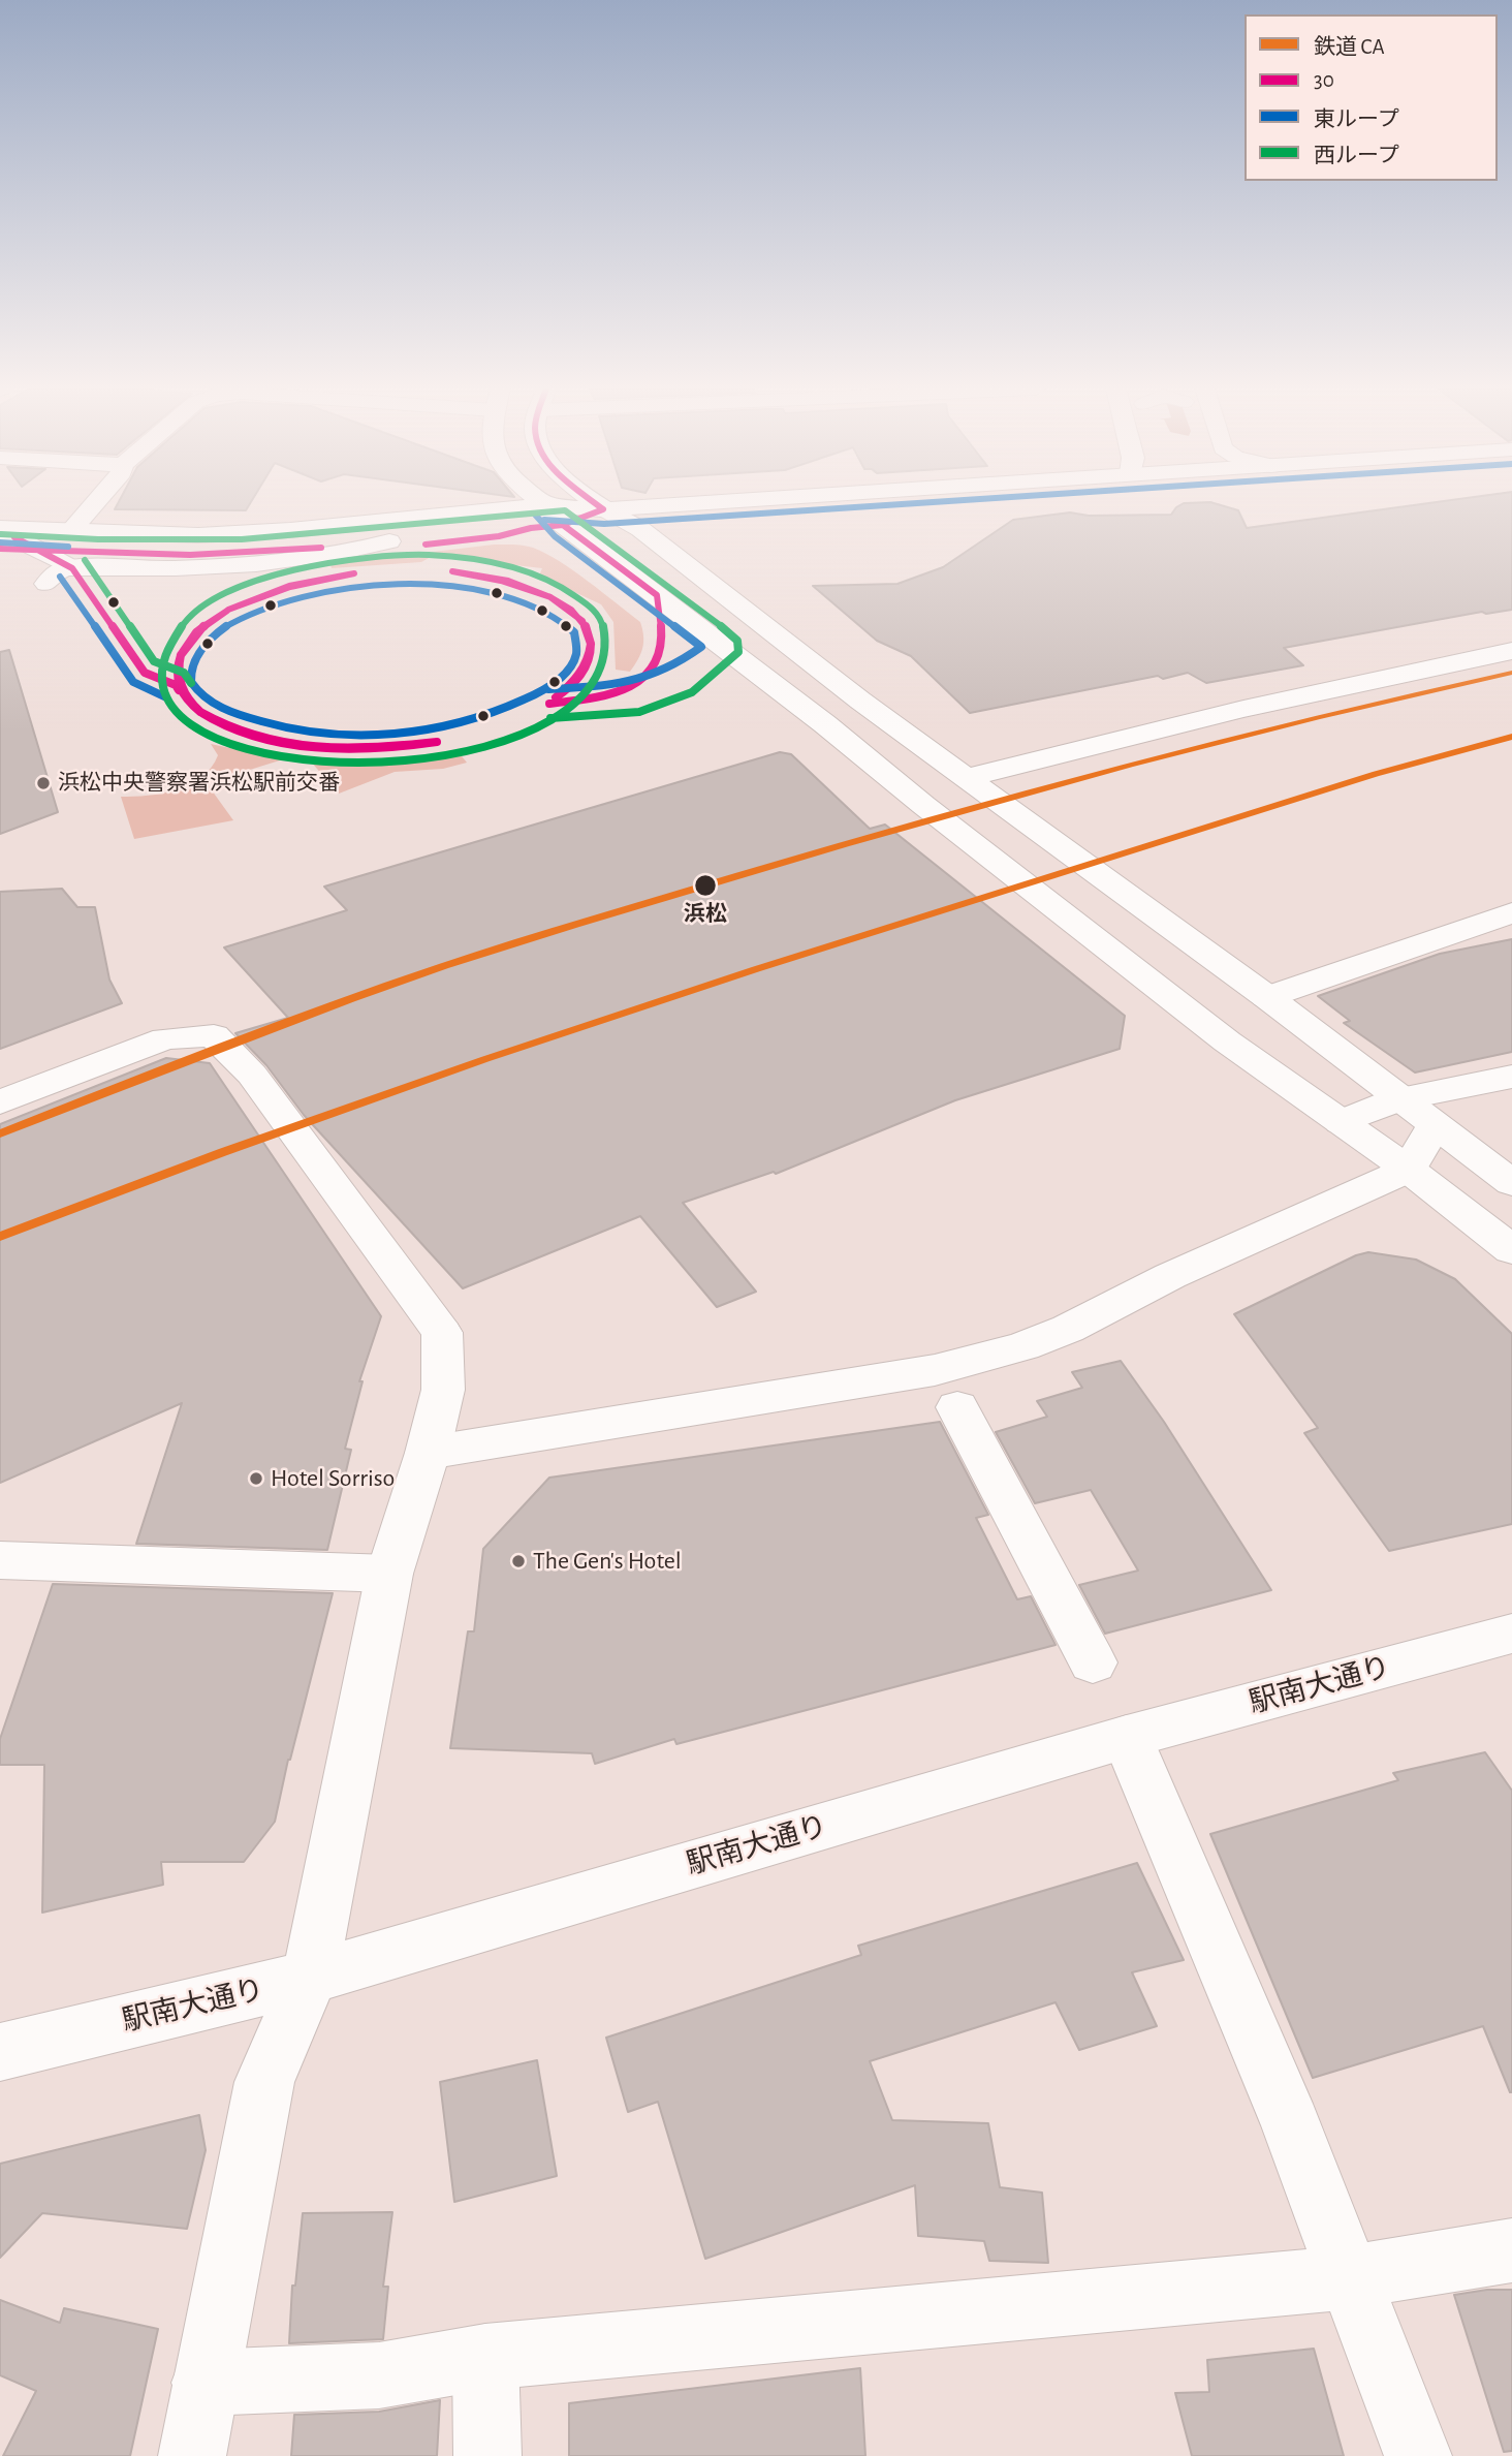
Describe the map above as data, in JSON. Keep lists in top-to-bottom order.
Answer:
{
  "streets": {
    "street": ["駅南大通り"]
  },
  "places": [
    "浜松中央警察署浜松駅前交番",
    "浜松",
    "Hotel Sorriso",
    "The Gen's Hotel"
  ],
  "lines": [
    "transit line 30",
    "transit line 東ループ",
    "transit line 西ループ",
    "rail line CA"
  ],
  "legend": [
    "鉄道 CA",
    "30",
    "東ループ",
    "西ループ"
  ]
}
